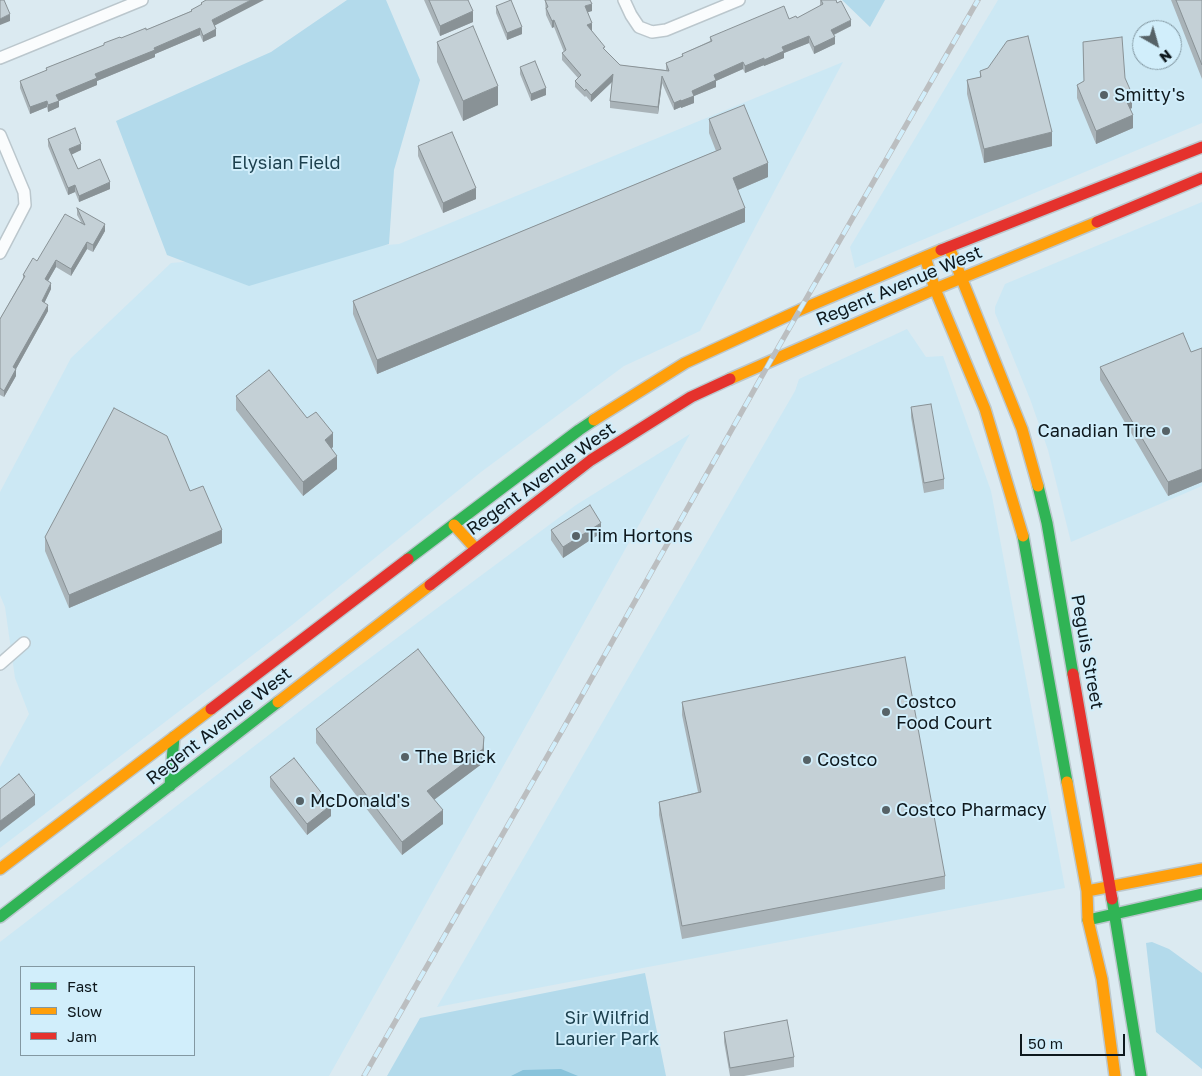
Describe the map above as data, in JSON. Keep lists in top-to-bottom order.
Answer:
{
  "streets": {
    "main road": ["Regent Avenue West", "Peguis Street"]
  },
  "crossings": [
    ["Regent Avenue West", "Peguis Street"]
  ],
  "parks": ["Elysian Field", "Sir Wilfrid Laurier Park"],
  "places": [
    "Smitty's",
    "Canadian Tire",
    "Tim Hortons",
    "Costco Food Court",
    "The Brick",
    "Costco",
    "McDonald's",
    "Costco Pharmacy"
  ],
  "legend": ["Fast", "Slow", "Jam"],
  "scale_bar": "50 m",
  "north": "bottom right"
}
